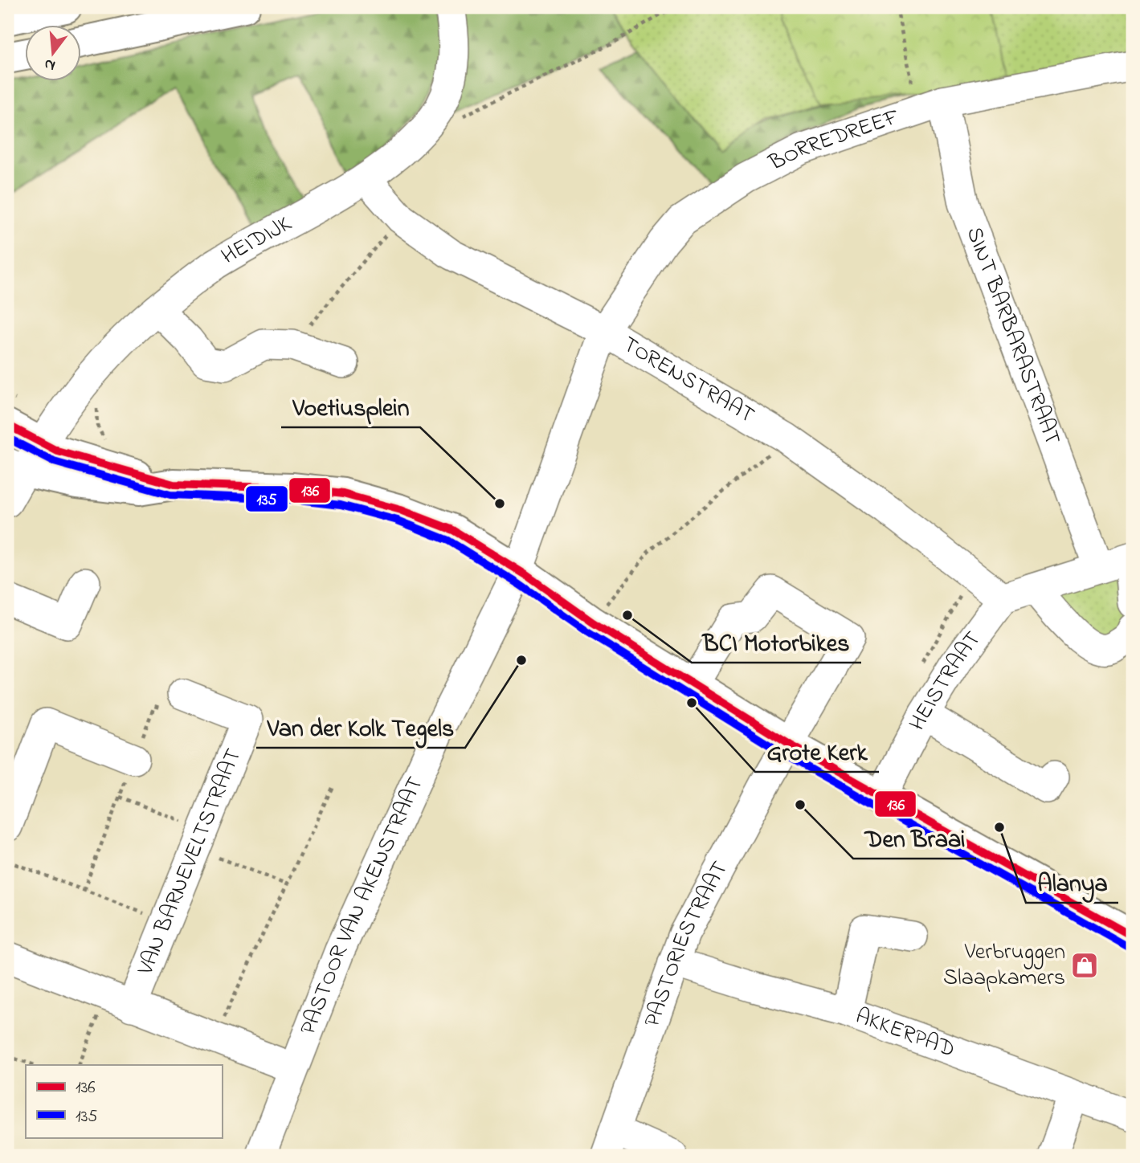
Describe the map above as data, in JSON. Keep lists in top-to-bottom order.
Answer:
{
  "streets": {
    "street": [
      "BORREDREEF",
      "HEIDIJK",
      "SINT BARBARASTRAAT",
      "TORENSTRAAT",
      "HEISTRAAT",
      "VAN BARNEVELTSTRAAT",
      "PASTOOR VAN AKENSTRAAT",
      "PASTORIESTRAAT",
      "AKKERPAD"
    ]
  },
  "crossings": [
    ["BORREDREEF", "SINT BARBARASTRAAT"],
    ["BORREDREEF", "TORENSTRAAT"],
    ["BORREDREEF", "PASTOOR VAN AKENSTRAAT"],
    ["HEIDIJK", "TORENSTRAAT"],
    ["TORENSTRAAT", "HEISTRAAT"],
    ["PASTORIESTRAAT", "AKKERPAD"]
  ],
  "places": {
    "other": [
      "Voetiusplein",
      "BCI Motorbikes",
      "Van der Kolk Tegels",
      "Grote Kerk",
      "Den Braai",
      "Alanya"
    ],
    "shop": ["Verbruggen Slaapkamers"]
  },
  "lines": ["transit line 136", "transit line 135"],
  "legend": ["136", "135"],
  "north": "bottom"
}
